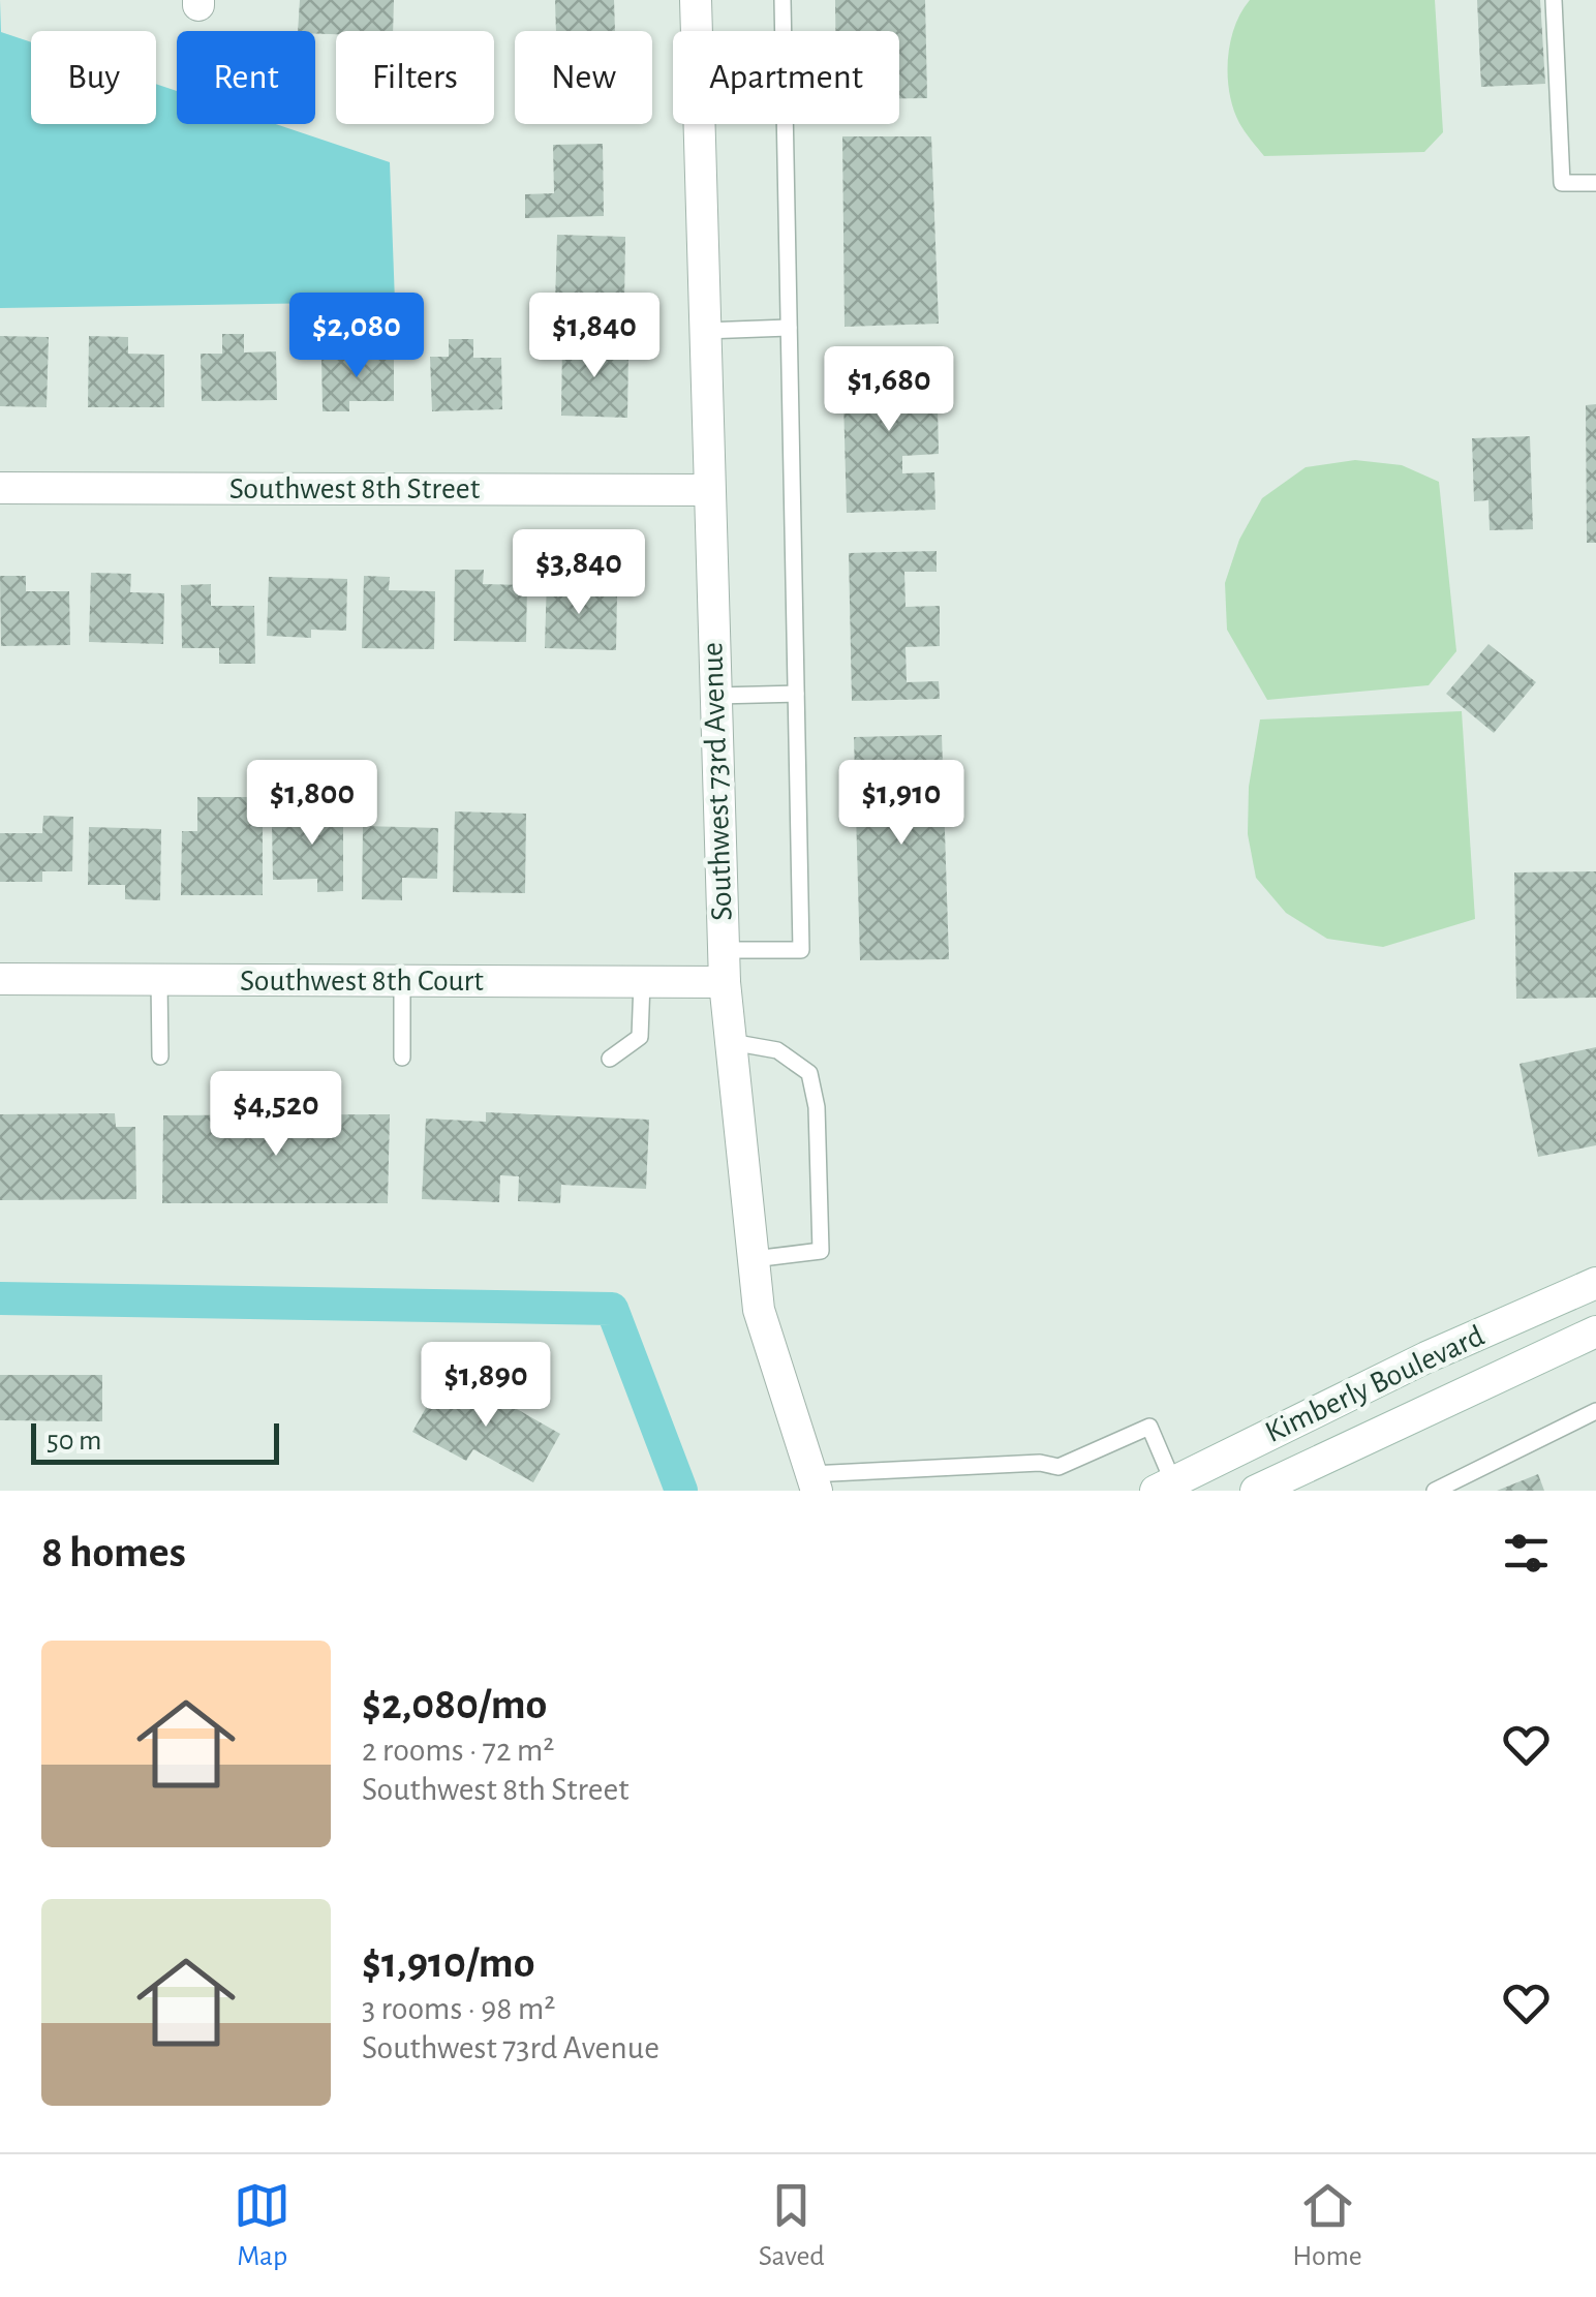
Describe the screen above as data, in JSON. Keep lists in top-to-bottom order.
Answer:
{
  "streets": {
    "street": [
      "Southwest 8th Street",
      "Southwest 73rd Avenue",
      "Southwest 8th Court",
      "Kimberly Boulevard"
    ]
  },
  "crossings": [
    ["Southwest 8th Street", "Southwest 73rd Avenue"],
    ["Southwest 73rd Avenue", "Southwest 8th Court"]
  ],
  "scale_bar": "50 m",
  "page": {
    "chip": [
      "Buy",
      "Rent",
      "Filters",
      "New",
      "Apartment"
    ],
    "price": [
      "$2,080",
      "$1,840",
      "$1,680",
      "$3,840",
      "$1,800",
      "$1,910",
      "$4,520",
      "$1,890"
    ],
    "scale": "50 m",
    "heading": "8 homes",
    "list": [
      {
        "name": "$2,080/mo",
        "note": "2 rooms · 72 m² · Southwest 8th Street"
      },
      {
        "name": "$1,910/mo",
        "note": "3 rooms · 98 m² · Southwest 73rd Avenue"
      }
    ],
    "tabs": ["Map", "Saved", "Home"]
  }
}
